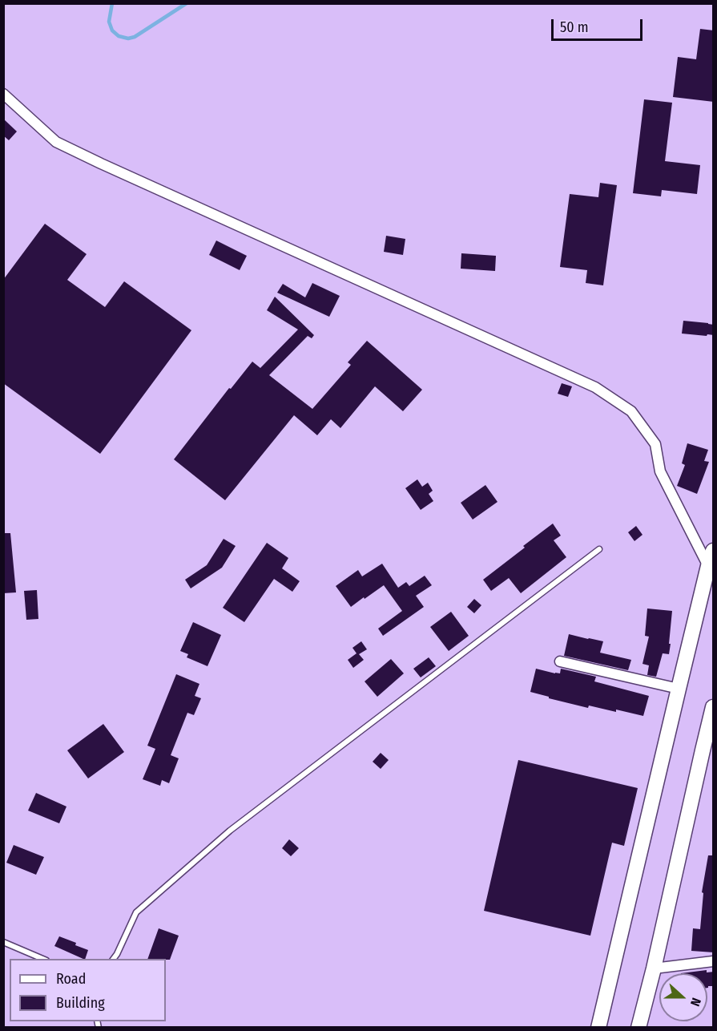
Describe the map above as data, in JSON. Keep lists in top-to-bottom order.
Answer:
{
  "legend": ["Road", "Building"],
  "scale_bar": "50 m",
  "north": "right"
}
